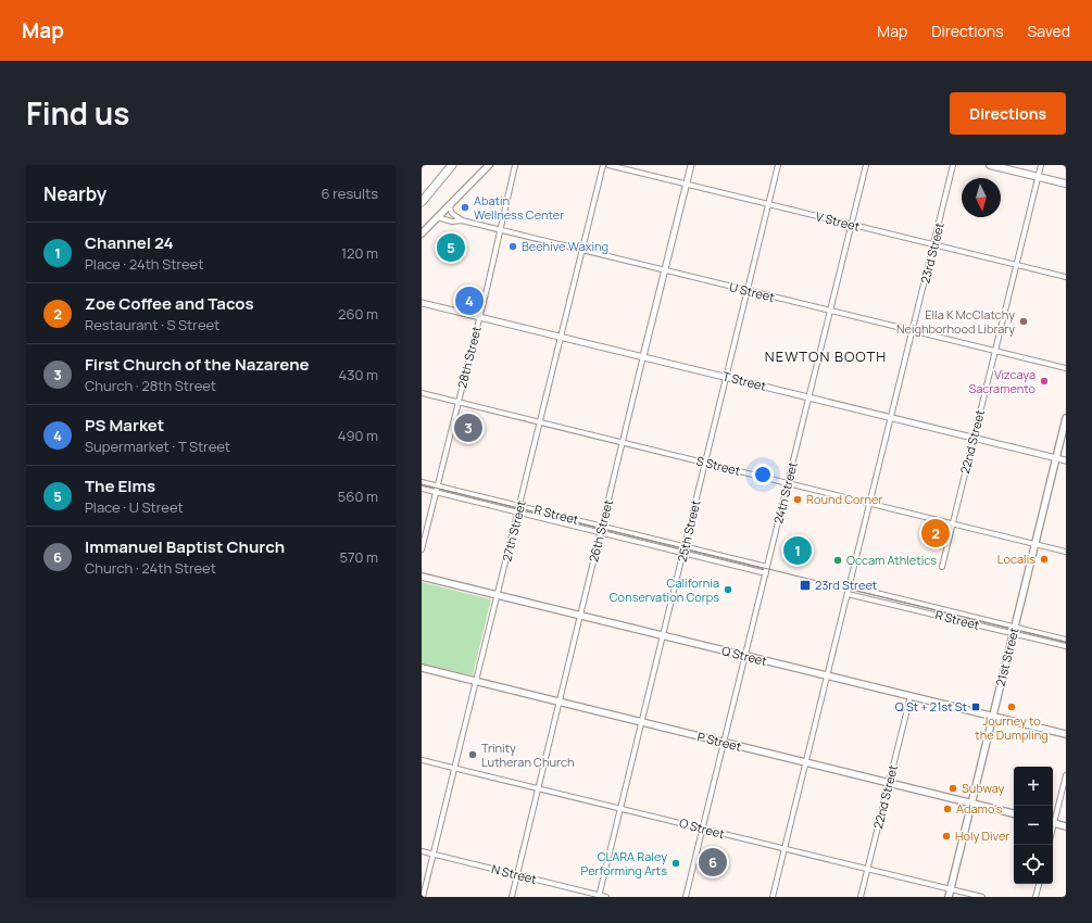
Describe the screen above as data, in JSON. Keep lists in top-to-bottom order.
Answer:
{
  "streets": {
    "main road": ["Q Street", "21st Street", "P Street"],
    "street": [
      "V Street",
      "23rd Street",
      "U Street",
      "28th Street",
      "T Street",
      "22nd Street",
      "S Street",
      "24th Street",
      "R Street",
      "27th Street",
      "26th Street",
      "25th Street",
      "O Street",
      "N Street"
    ]
  },
  "crossings": [
    ["V Street", "23rd Street"],
    ["V Street", "22nd Street"],
    ["V Street", "24th Street"],
    ["V Street", "26th Street"],
    ["V Street", "25th Street"],
    ["23rd Street", "U Street"],
    ["23rd Street", "T Street"],
    ["23rd Street", "S Street"],
    ["23rd Street", "R Street"],
    ["23rd Street", "Q Street"],
    ["23rd Street", "P Street"],
    ["23rd Street", "O Street"],
    ["U Street", "28th Street"],
    ["U Street", "22nd Street"],
    ["U Street", "24th Street"],
    ["U Street", "27th Street"],
    ["U Street", "26th Street"],
    ["U Street", "25th Street"],
    ["28th Street", "T Street"],
    ["28th Street", "S Street"],
    ["28th Street", "R Street"],
    ["T Street", "22nd Street"],
    ["T Street", "24th Street"],
    ["T Street", "27th Street"],
    ["T Street", "26th Street"],
    ["T Street", "25th Street"],
    ["T Street", "21st Street"],
    ["22nd Street", "S Street"],
    ["22nd Street", "Q Street"],
    ["22nd Street", "P Street"],
    ["22nd Street", "O Street"],
    ["S Street", "24th Street"],
    ["S Street", "27th Street"],
    ["S Street", "26th Street"],
    ["S Street", "25th Street"],
    ["S Street", "21st Street"],
    ["24th Street", "R Street"],
    ["24th Street", "Q Street"],
    ["24th Street", "P Street"],
    ["24th Street", "O Street"],
    ["R Street", "27th Street"],
    ["R Street", "26th Street"],
    ["R Street", "25th Street"],
    ["R Street", "21st Street"],
    ["27th Street", "Q Street"],
    ["27th Street", "P Street"],
    ["27th Street", "O Street"],
    ["27th Street", "N Street"],
    ["26th Street", "Q Street"],
    ["26th Street", "P Street"],
    ["26th Street", "O Street"],
    ["26th Street", "N Street"],
    ["25th Street", "Q Street"],
    ["25th Street", "P Street"],
    ["25th Street", "O Street"],
    ["25th Street", "N Street"],
    ["Q Street", "21st Street"],
    ["21st Street", "P Street"],
    ["21st Street", "O Street"]
  ],
  "districts": ["NEWTON BOOTH"],
  "places": {
    "other": [
      "Abatin Wellness Center",
      "Beehive Waxing",
      "Ella K McClatchy Neighborhood Library",
      "Vizcaya Sacramento",
      "Round Corner",
      "Localis",
      "Occam Athletics",
      "California Conservation Corps",
      "Journey to the Dumpling",
      "Trinity Lutheran Church",
      "Subway",
      "Adamo's",
      "Holy Diver",
      "CLARA Raley Performing Arts"
    ],
    "transit": ["23rd Street", "Q St + 21st St"]
  },
  "north": "bottom",
  "page": {
    "header": "Map",
    "nav": ["Map", "Directions", "Saved"],
    "title": "Find us",
    "buttons": "Directions",
    "heading": ["Nearby", "6 results"],
    "list": [
      {
        "mark": "1",
        "name": "Channel 24",
        "note": "Place · 24th Street",
        "value": "120 m"
      },
      {
        "mark": "2",
        "name": "Zoe Coffee and Tacos",
        "note": "Restaurant · S Street",
        "value": "260 m"
      },
      {
        "mark": "3",
        "name": "First Church of the Nazarene",
        "note": "Church · 28th Street",
        "value": "430 m"
      },
      {
        "mark": "4",
        "name": "PS Market",
        "note": "Supermarket · T Street",
        "value": "490 m"
      },
      {
        "mark": "5",
        "name": "The Elms",
        "note": "Place · U Street",
        "value": "560 m"
      },
      {
        "mark": "6",
        "name": "Immanuel Baptist Church",
        "note": "Church · 24th Street",
        "value": "570 m"
      }
    ],
    "pins": [
      "5",
      "4",
      "3",
      "2",
      "1",
      "6"
    ],
    "map_buttons": ["+", "−"]
  }
}
